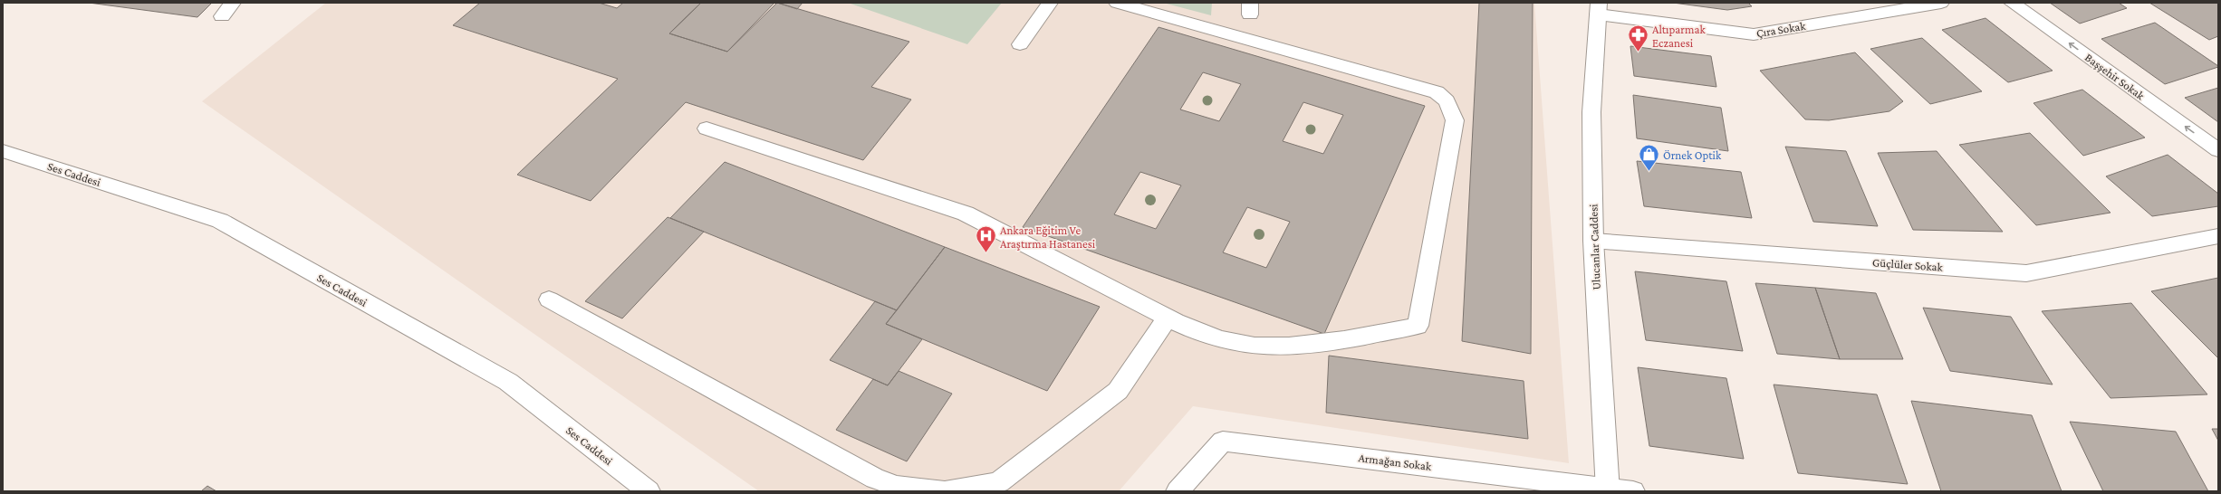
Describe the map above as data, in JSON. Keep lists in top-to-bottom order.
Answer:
{
  "streets": {
    "street": [
      "Çıra Sokak",
      "Başşehir Sokak",
      "Ses Caddesi",
      "Ulucanlar Caddesi",
      "Güçlüler Sokak",
      "Armağan Sokak"
    ]
  },
  "crossings": [
    ["Çıra Sokak", "Ulucanlar Caddesi"],
    ["Ulucanlar Caddesi", "Güçlüler Sokak"],
    ["Ulucanlar Caddesi", "Armağan Sokak"]
  ],
  "one_way": ["Başşehir Sokak"],
  "places": {
    "pharmacy": ["Altıparmak Eczanesi"],
    "shop": ["Örnek Optik"],
    "hospital": ["Ankara Eğitim Ve Araştırma Hastanesi"]
  }
}
